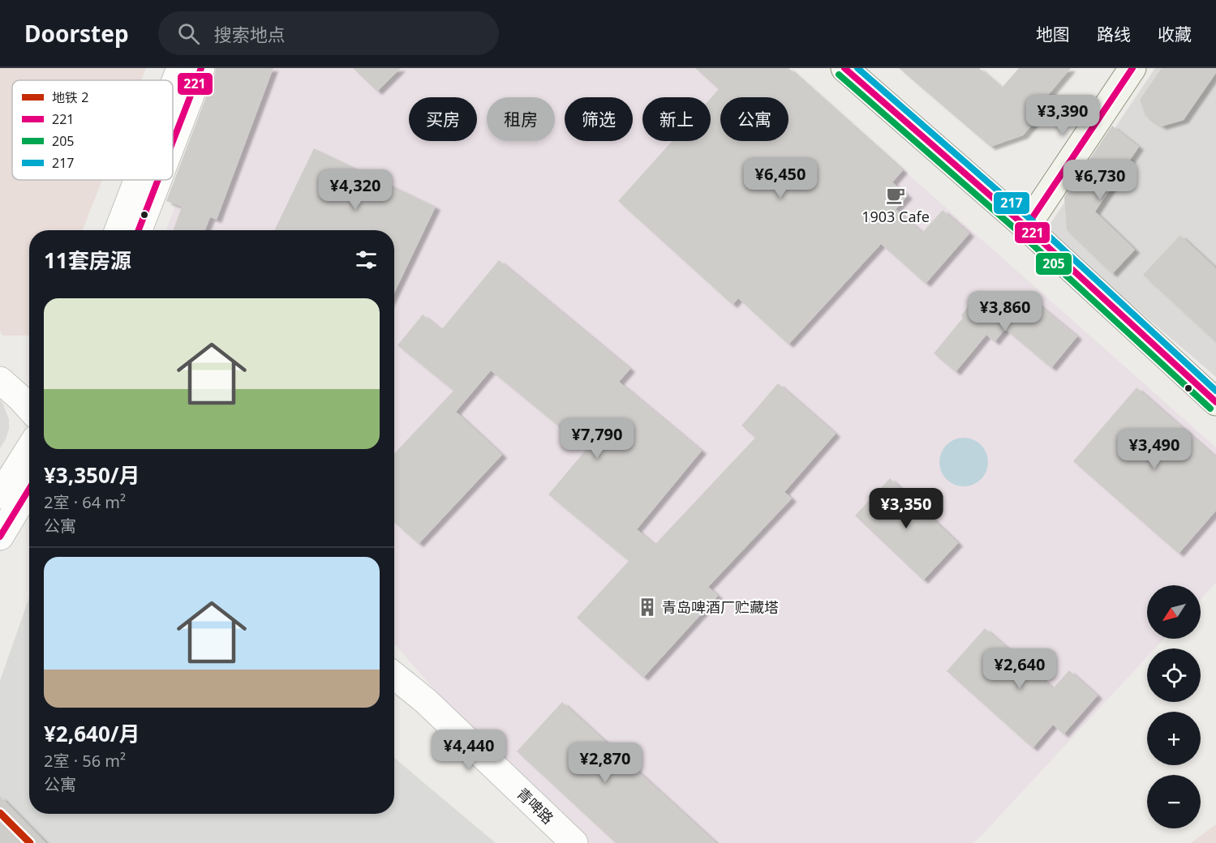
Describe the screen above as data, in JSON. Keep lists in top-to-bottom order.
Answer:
{
  "streets": {
    "street": ["青啤路"]
  },
  "places": {
    "cafe": ["1903 Cafe"],
    "building": ["青岛啤酒厂贮藏塔"]
  },
  "lines": [
    "transit line 221",
    "transit line 217",
    "transit line 205",
    "metro line 2"
  ],
  "legend": [
    "地铁 2",
    "221",
    "205",
    "217"
  ],
  "north": "bottom left",
  "page": {
    "header": "Doorstep",
    "search": "搜索地点",
    "nav": ["地图", "路线", "收藏"],
    "price": [
      "¥3,390",
      "¥6,450",
      "¥6,730",
      "¥4,320",
      "¥3,860",
      "¥7,790",
      "¥3,490",
      "¥3,350",
      "¥2,640",
      "¥4,440",
      "¥2,870"
    ],
    "chip": [
      "买房",
      "租房",
      "筛选",
      "新上",
      "公寓"
    ],
    "heading": "11套房源",
    "list": [
      {
        "name": "¥3,350/月",
        "note": "2室 · 64 m² · 公寓"
      },
      {
        "name": "¥2,640/月",
        "note": "2室 · 56 m² · 公寓"
      }
    ],
    "map_buttons": ["+", "−"]
  }
}
